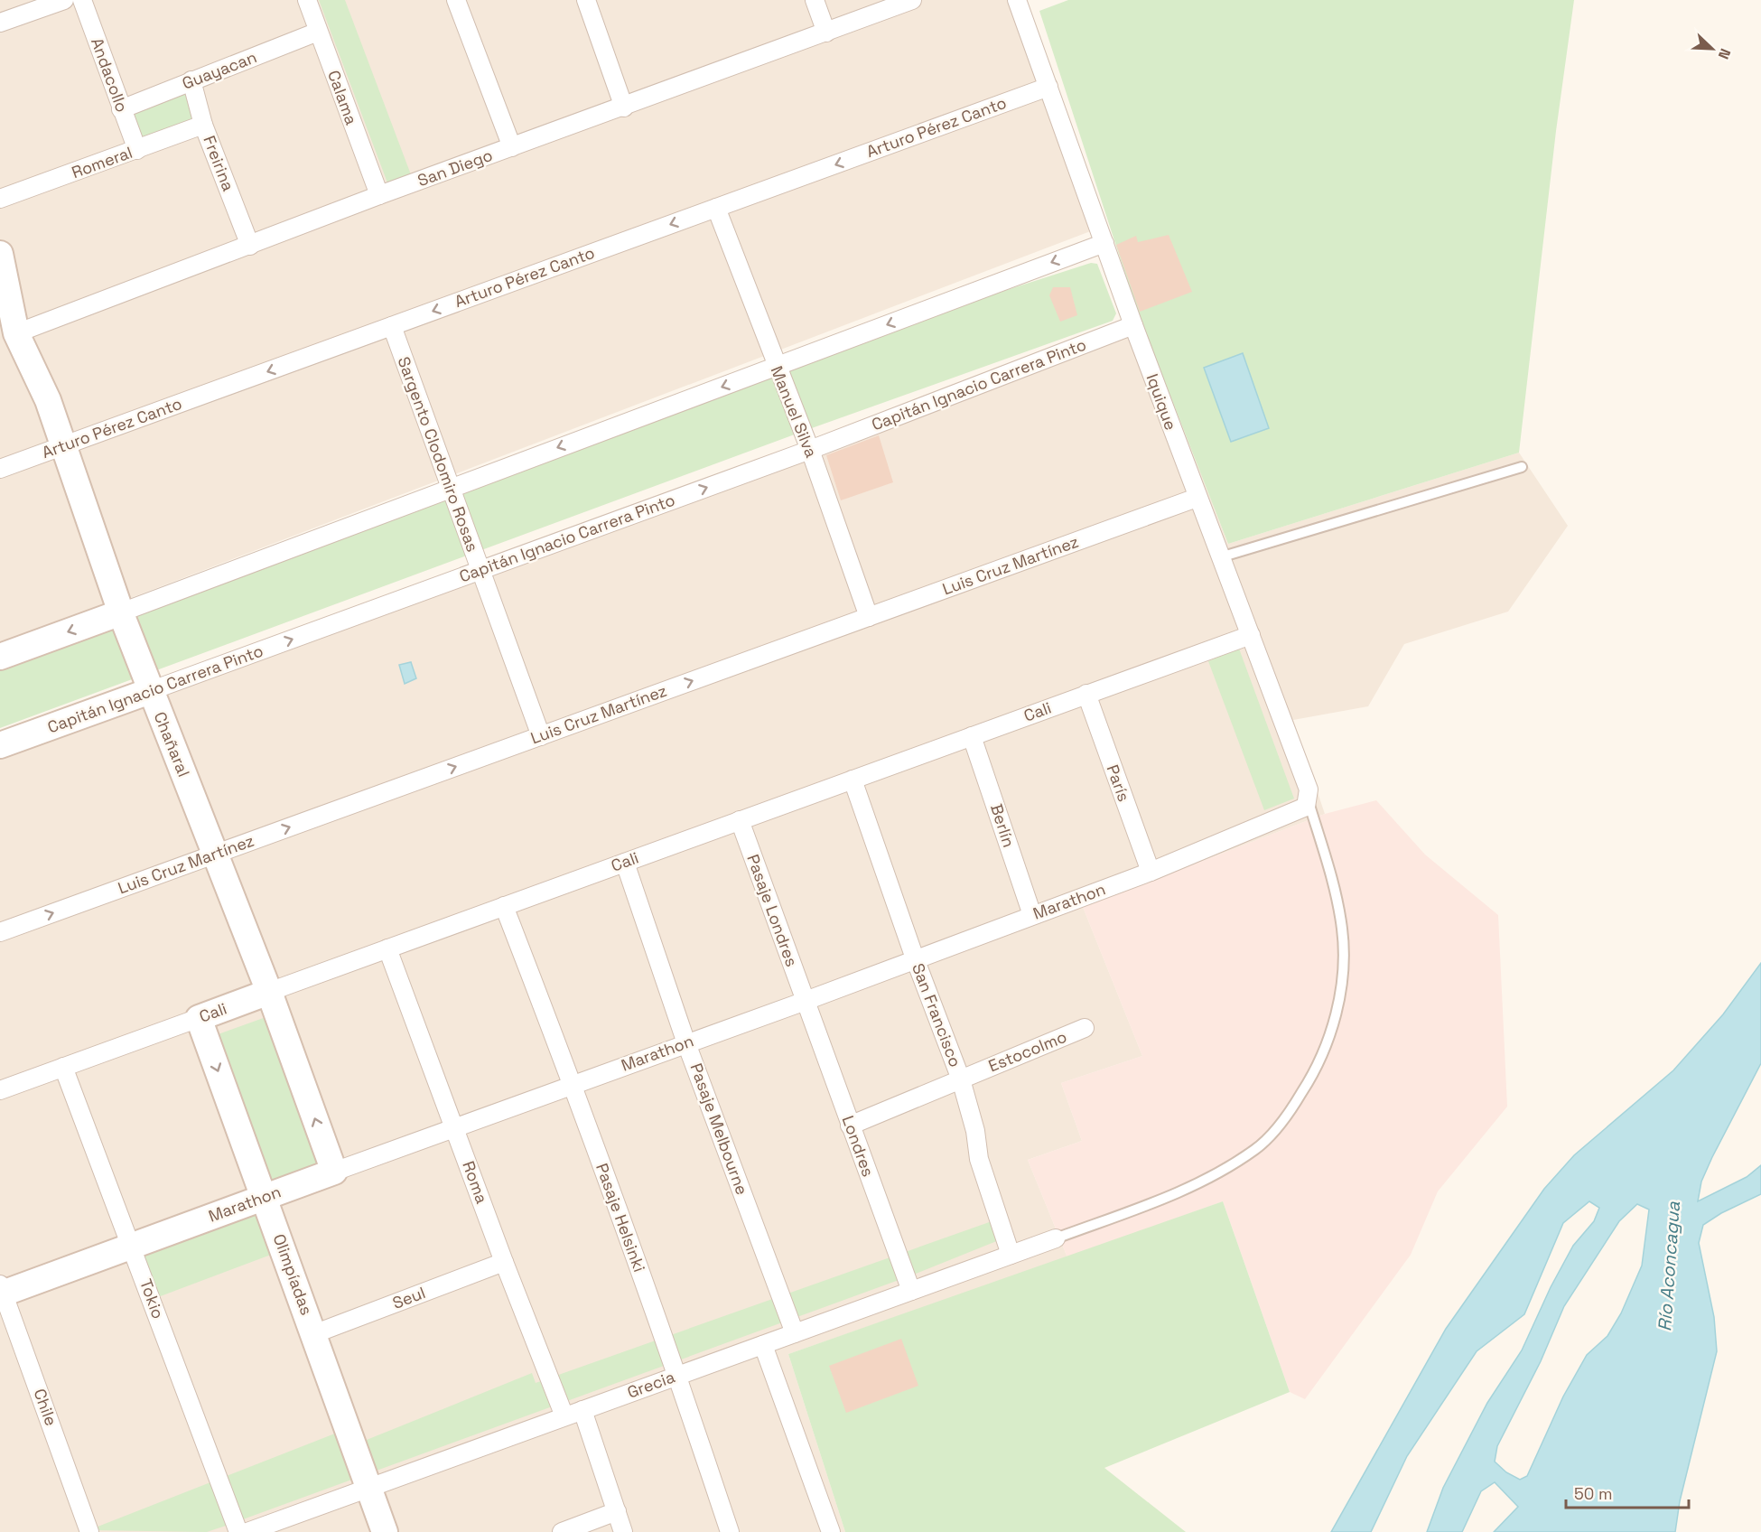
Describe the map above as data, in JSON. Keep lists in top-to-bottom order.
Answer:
{
  "streets": {
    "street": [
      "Guayacan",
      "Andacollo",
      "Calama",
      "Arturo Pérez Canto",
      "Romeral",
      "Freirina",
      "San Diego",
      "Capitán Ignacio Carrera Pinto",
      "Iquique",
      "Manuel Silva",
      "Sargento Clodomiro Rosas",
      "Luis Cruz Martínez",
      "Cali",
      "Chañaral",
      "París",
      "Berlín",
      "Marathon",
      "Pasaje Londres",
      "San Francisco",
      "Estocolmo",
      "Pasaje Melbourne",
      "Londres",
      "Roma",
      "Pasaje Helsinki",
      "Olimpíadas",
      "Seul",
      "Tokio",
      "Grecia",
      "Chile"
    ]
  },
  "crossings": [
    ["Guayacan", "Andacollo"],
    ["Guayacan", "Calama"],
    ["Guayacan", "Freirina"],
    ["Andacollo", "Romeral"],
    ["Calama", "San Diego"],
    ["Arturo Pérez Canto", "Iquique"],
    ["Arturo Pérez Canto", "Manuel Silva"],
    ["Arturo Pérez Canto", "Sargento Clodomiro Rosas"],
    ["Arturo Pérez Canto", "Chañaral"],
    ["Romeral", "Freirina"],
    ["Freirina", "San Diego"],
    ["San Diego", "Chañaral"],
    ["Capitán Ignacio Carrera Pinto", "Iquique"],
    ["Capitán Ignacio Carrera Pinto", "Manuel Silva"],
    ["Capitán Ignacio Carrera Pinto", "Sargento Clodomiro Rosas"],
    ["Capitán Ignacio Carrera Pinto", "Chañaral"],
    ["Iquique", "Luis Cruz Martínez"],
    ["Iquique", "Cali"],
    ["Iquique", "Marathon"],
    ["Manuel Silva", "Luis Cruz Martínez"],
    ["Sargento Clodomiro Rosas", "Luis Cruz Martínez"],
    ["Luis Cruz Martínez", "Chañaral"],
    ["Cali", "Chañaral"],
    ["Cali", "París"],
    ["Cali", "Berlín"],
    ["Cali", "Pasaje Londres"],
    ["Cali", "San Francisco"],
    ["Cali", "Pasaje Melbourne"],
    ["Cali", "Roma"],
    ["Cali", "Pasaje Helsinki"],
    ["Cali", "Olimpíadas"],
    ["Cali", "Tokio"],
    ["Chañaral", "Marathon"],
    ["París", "Marathon"],
    ["Berlín", "Marathon"],
    ["Marathon", "Pasaje Londres"],
    ["Marathon", "San Francisco"],
    ["Marathon", "Pasaje Melbourne"],
    ["Marathon", "Londres"],
    ["Marathon", "Roma"],
    ["Marathon", "Pasaje Helsinki"],
    ["Marathon", "Olimpíadas"],
    ["Marathon", "Tokio"],
    ["Marathon", "Chile"],
    ["Pasaje Londres", "Londres"],
    ["San Francisco", "Estocolmo"],
    ["San Francisco", "Grecia"],
    ["Estocolmo", "Londres"],
    ["Pasaje Melbourne", "Grecia"],
    ["Londres", "Grecia"],
    ["Roma", "Seul"],
    ["Roma", "Grecia"],
    ["Pasaje Helsinki", "Grecia"],
    ["Olimpíadas", "Seul"],
    ["Olimpíadas", "Grecia"]
  ],
  "one_way": ["Arturo Pérez Canto", "Luis Cruz Martínez"],
  "water": ["Río Aconcagua"],
  "scale_bar": "50 m",
  "north": "bottom right"
}
